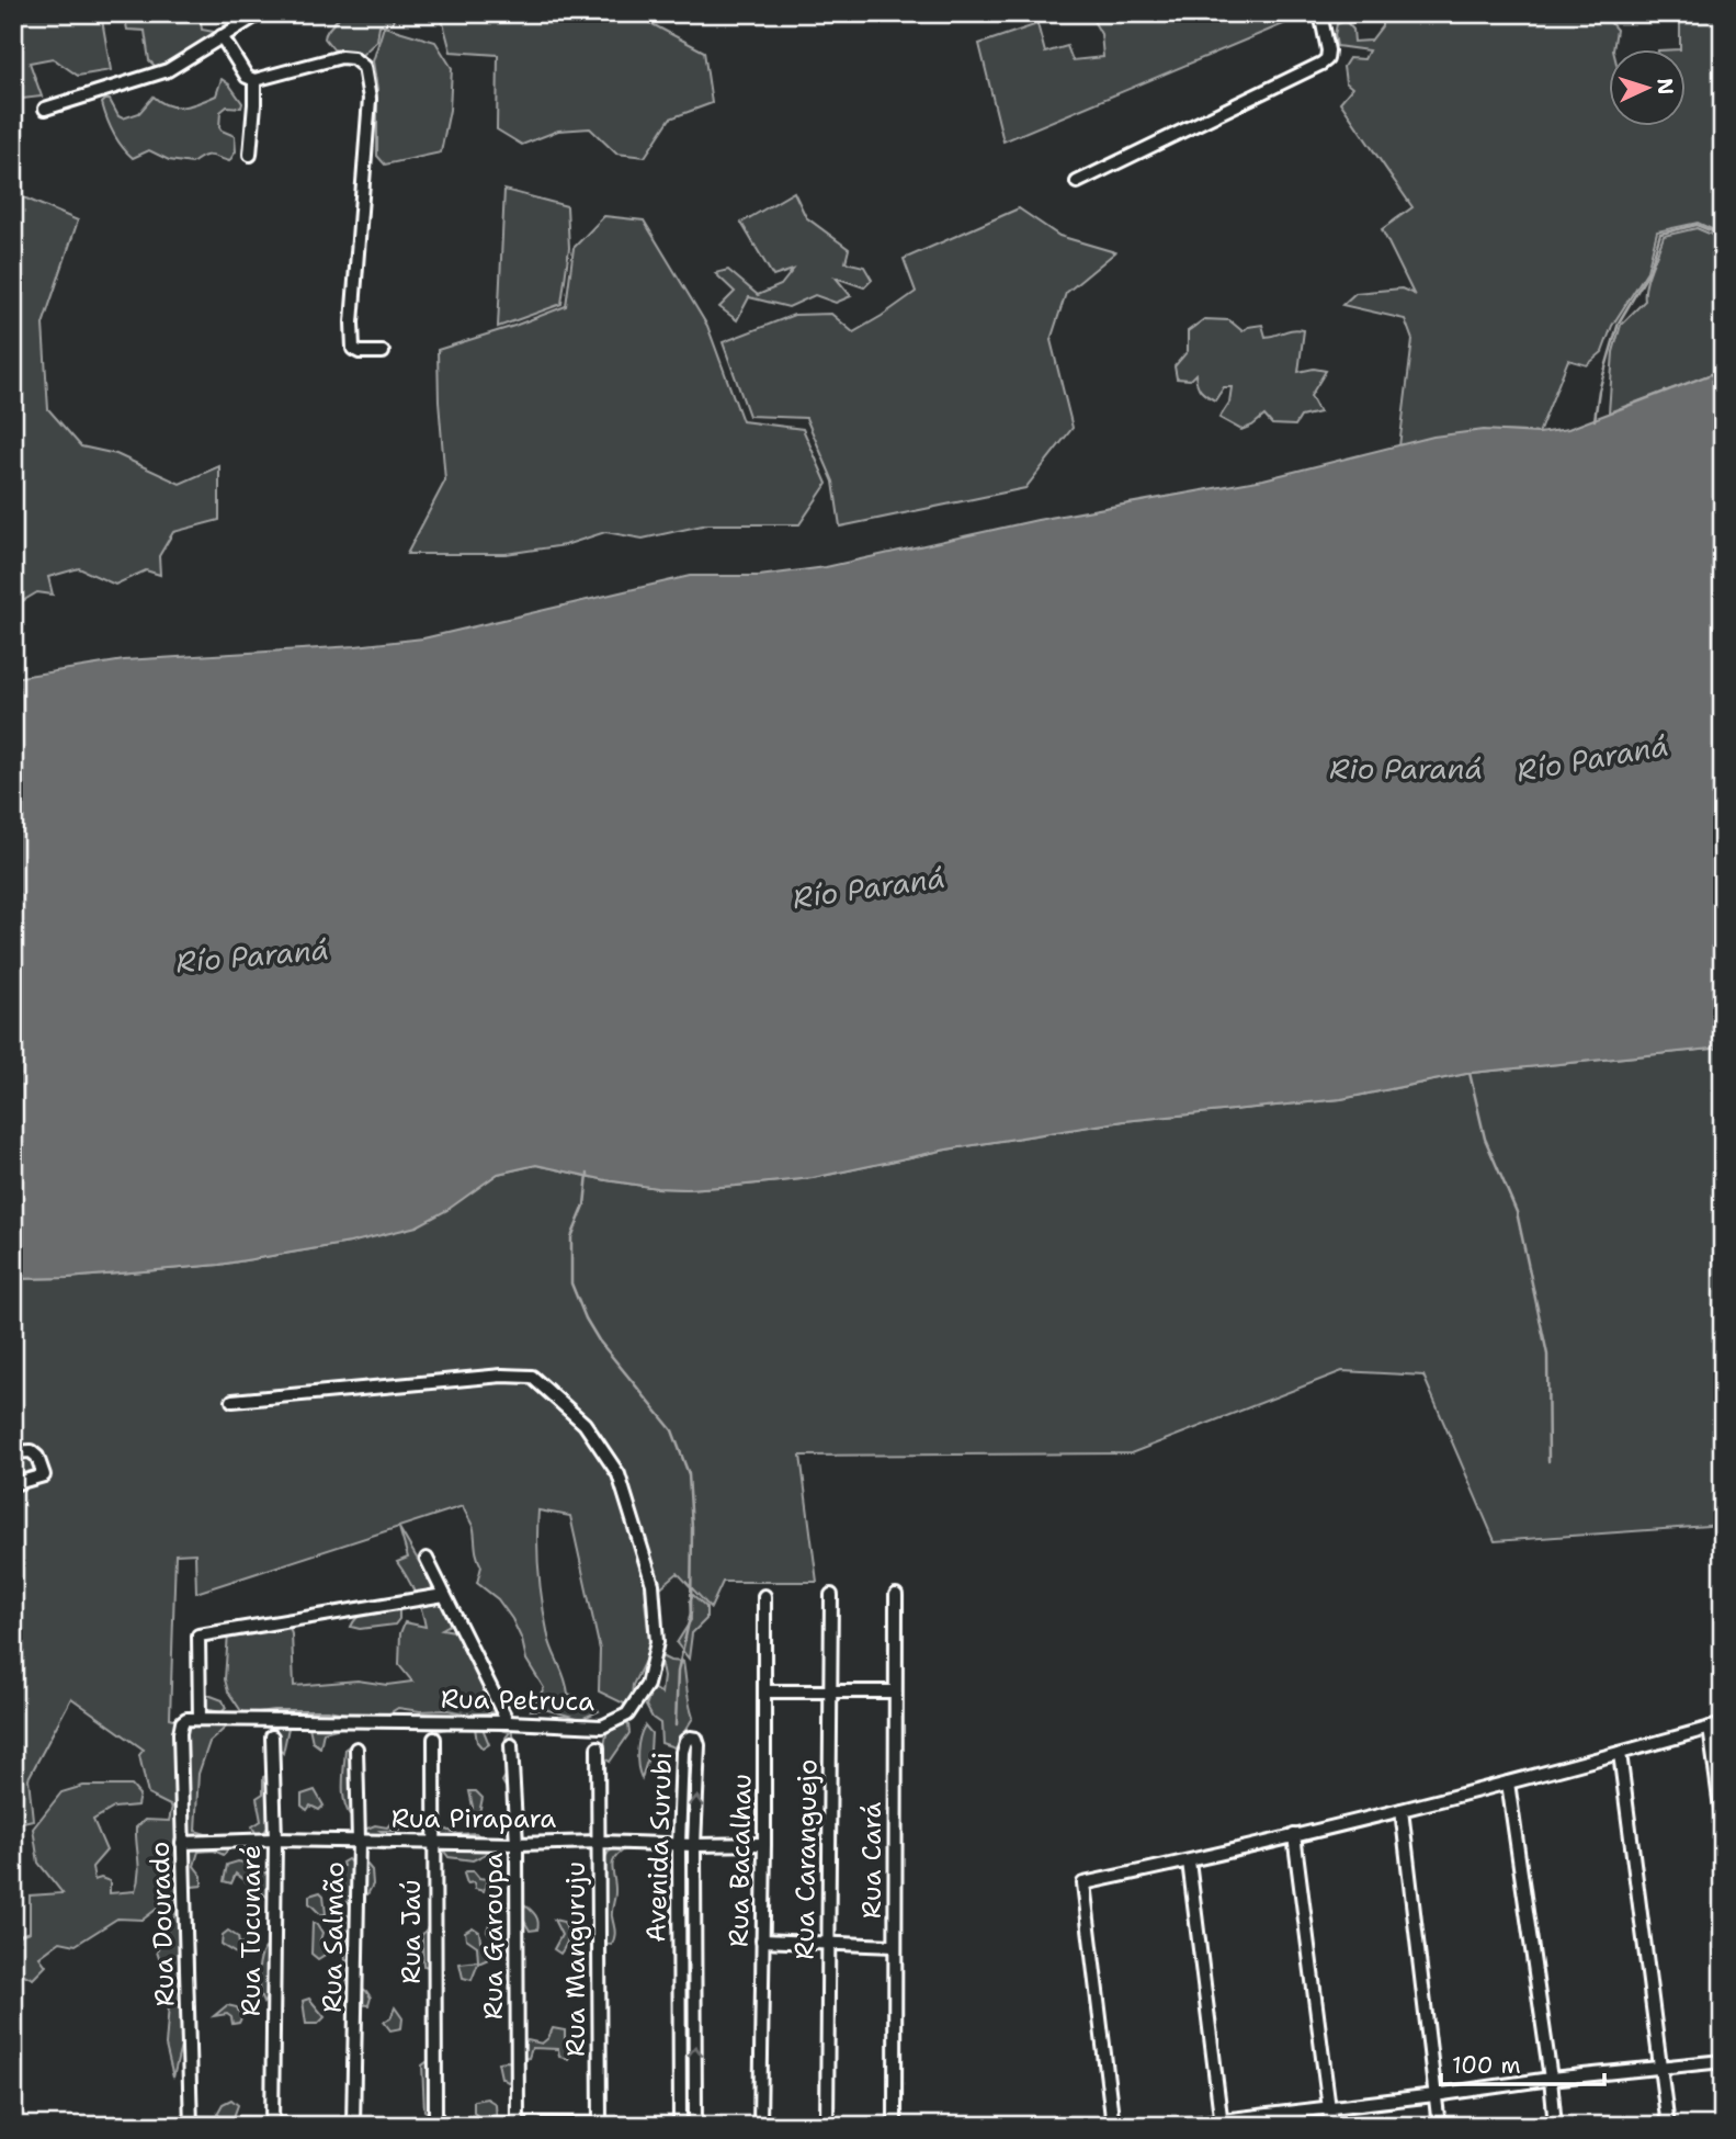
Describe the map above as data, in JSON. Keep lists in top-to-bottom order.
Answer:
{
  "streets": {
    "street": [
      "Rua Petruca",
      "Rua Pirapara",
      "Avenida Surubi",
      "Rua Caranguejo",
      "Rua Bacalhau",
      "Rua Cará",
      "Rua Dourado",
      "Rua Tucunaré",
      "Rua Jaú",
      "Rua Garoupa",
      "Rua Salmão",
      "Rua Manguruju"
    ]
  },
  "crossings": [
    ["Rua Petruca", "Rua Dourado"],
    ["Rua Pirapara", "Avenida Surubi"],
    ["Rua Pirapara", "Rua Bacalhau"],
    ["Rua Pirapara", "Rua Dourado"],
    ["Rua Pirapara", "Rua Tucunaré"],
    ["Rua Pirapara", "Rua Jaú"],
    ["Rua Pirapara", "Rua Garoupa"],
    ["Rua Pirapara", "Rua Salmão"],
    ["Rua Pirapara", "Rua Manguruju"]
  ],
  "water": ["Río Paraná", "Rio Paraná"],
  "scale_bar": "100 m",
  "north": "right"
}
